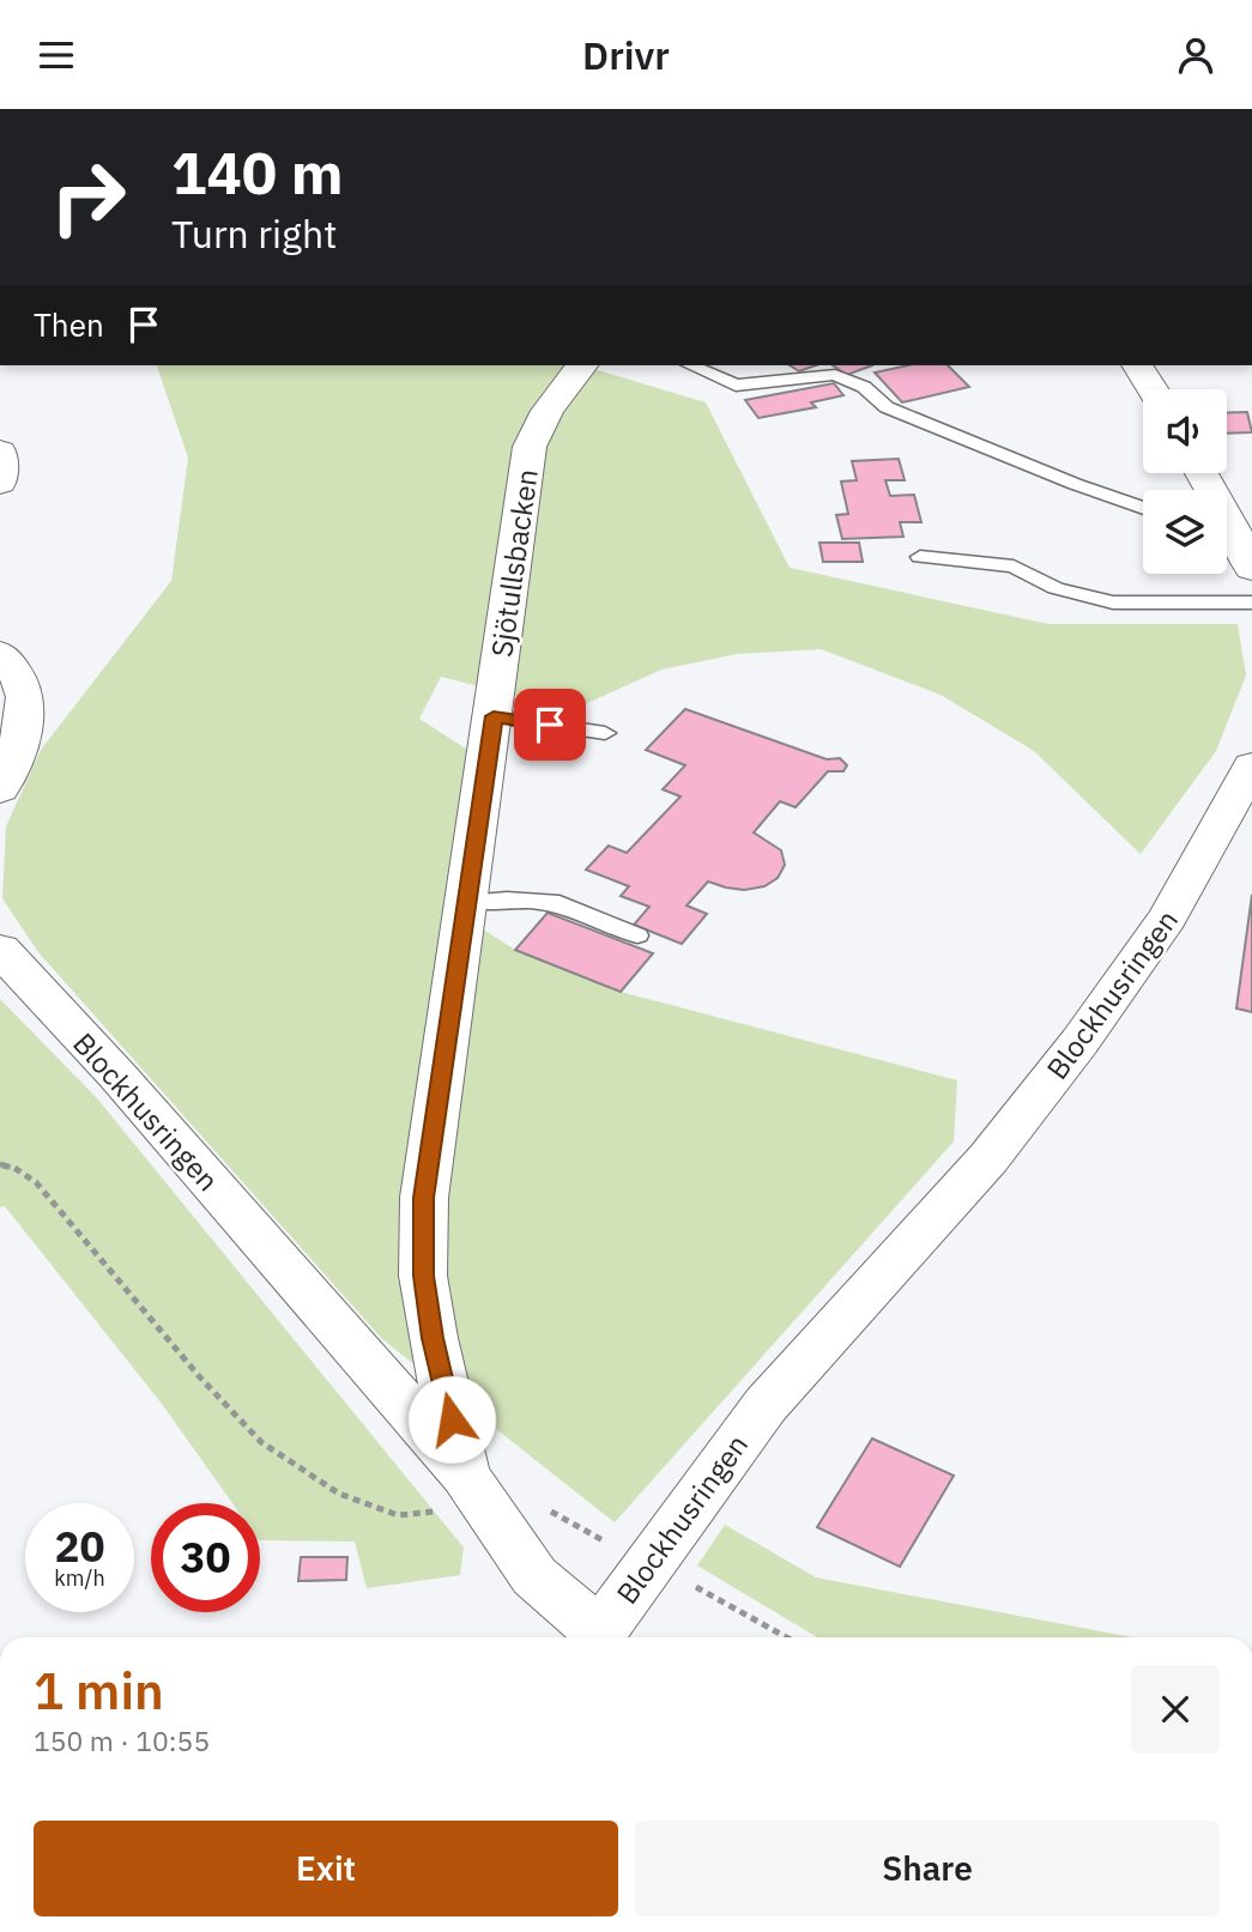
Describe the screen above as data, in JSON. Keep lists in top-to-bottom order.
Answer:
{
  "streets": {
    "street": ["Sjötullsbacken", "Blockhusringen"]
  },
  "crossings": [
    ["Sjötullsbacken", "Blockhusringen"]
  ],
  "page": {
    "header": "Drivr",
    "turn": ["140 m", "Turn right"],
    "then": "Then",
    "speed": "20 km/h",
    "limit": "30",
    "heading": ["1 min", "150 m · 10:55"],
    "buttons": ["Exit", "Share"]
  }
}
